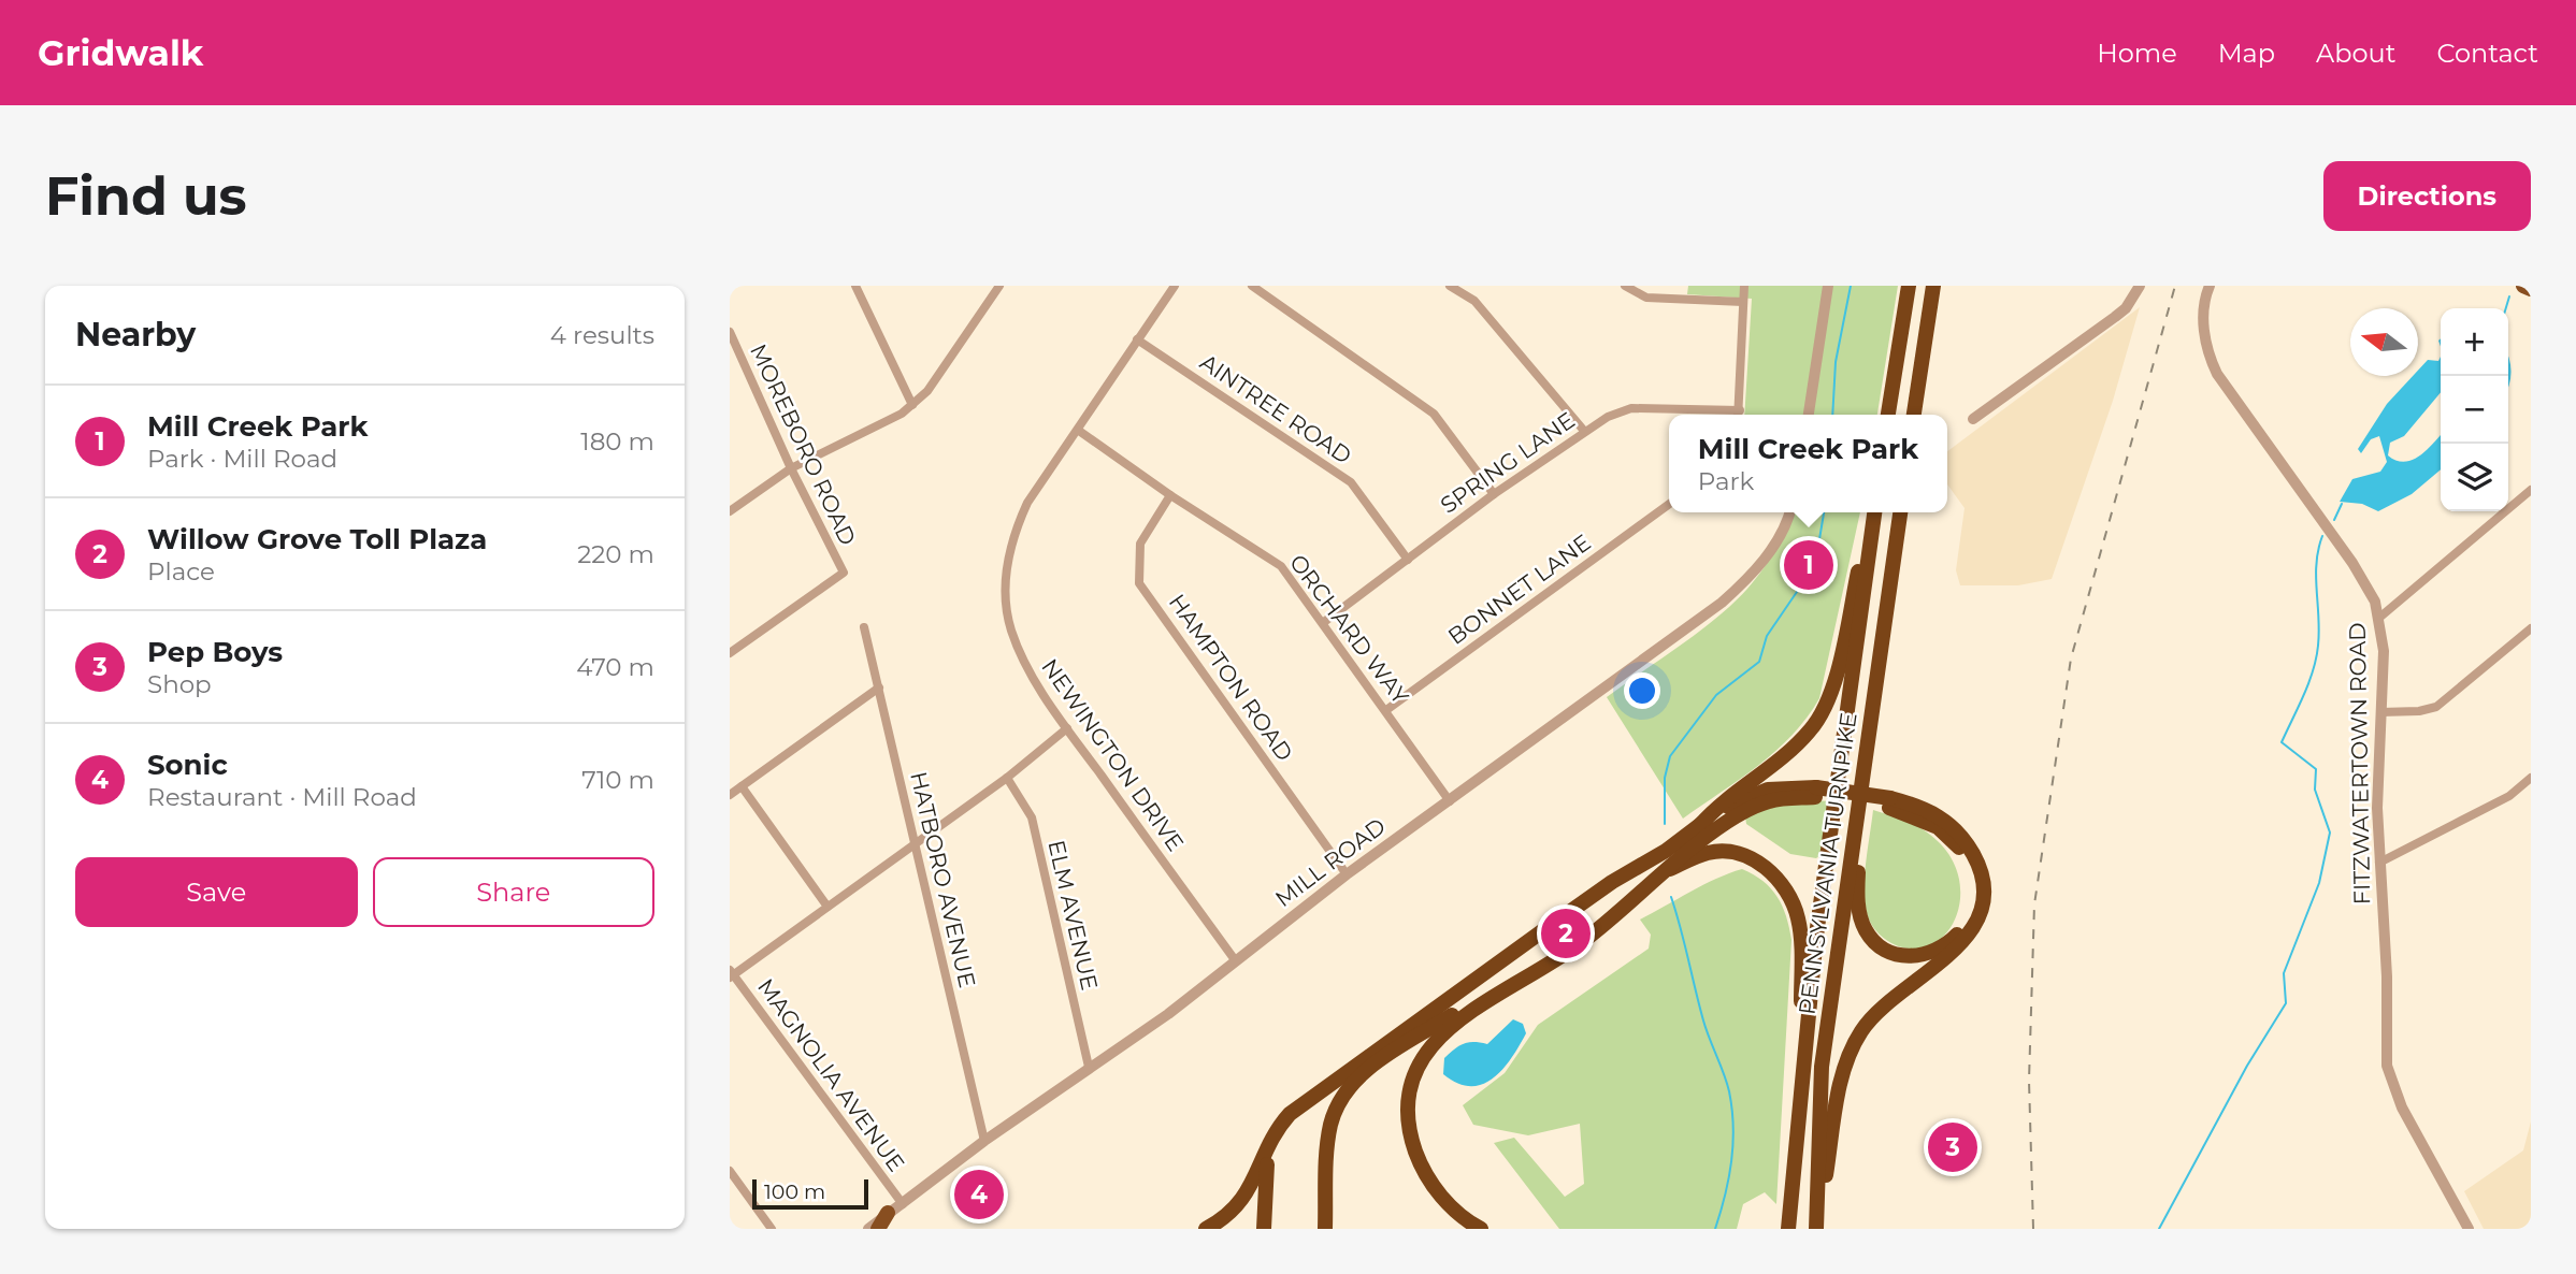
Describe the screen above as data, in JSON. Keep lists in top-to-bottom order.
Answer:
{
  "streets": {
    "highway": ["PENNSYLVANIA TURNPIKE"],
    "street": [
      "AINTREE ROAD",
      "MOREBORO ROAD",
      "SPRING LANE",
      "BONNET LANE",
      "ORCHARD WAY",
      "HAMPTON ROAD",
      "NEWINGTON DRIVE",
      "FITZWATERTOWN ROAD",
      "MILL ROAD",
      "HATBORO AVENUE",
      "ELM AVENUE",
      "MAGNOLIA AVENUE"
    ]
  },
  "crossings": [
    ["AINTREE ROAD", "SPRING LANE"],
    ["AINTREE ROAD", "NEWINGTON DRIVE"],
    ["SPRING LANE", "ORCHARD WAY"],
    ["BONNET LANE", "ORCHARD WAY"],
    ["ORCHARD WAY", "HAMPTON ROAD"],
    ["ORCHARD WAY", "NEWINGTON DRIVE"],
    ["ORCHARD WAY", "MILL ROAD"],
    ["HAMPTON ROAD", "MILL ROAD"],
    ["NEWINGTON DRIVE", "MILL ROAD"],
    ["MILL ROAD", "HATBORO AVENUE"],
    ["MILL ROAD", "ELM AVENUE"],
    ["MILL ROAD", "MAGNOLIA AVENUE"]
  ],
  "scale_bar": "100 m",
  "north": "left",
  "page": {
    "header": "Gridwalk",
    "nav": [
      "Home",
      "Map",
      "About",
      "Contact"
    ],
    "buttons": [
      "Directions",
      ["Save", "Share"]
    ],
    "title": "Find us",
    "heading": ["Nearby", "4 results"],
    "map_buttons": ["+", "−"],
    "list": [
      {
        "mark": "1",
        "name": "Mill Creek Park",
        "note": "Park · Mill Road",
        "value": "180 m"
      },
      {
        "mark": "2",
        "name": "Willow Grove Toll Plaza",
        "note": "Place",
        "value": "220 m"
      },
      {
        "mark": "3",
        "name": "Pep Boys",
        "note": "Shop",
        "value": "470 m"
      },
      {
        "mark": "4",
        "name": "Sonic",
        "note": "Restaurant · Mill Road",
        "value": "710 m"
      }
    ],
    "popup": ["Mill Creek Park", "Park"],
    "pins": [
      "1",
      "2",
      "3",
      "4"
    ],
    "scale": "100 m"
  }
}
